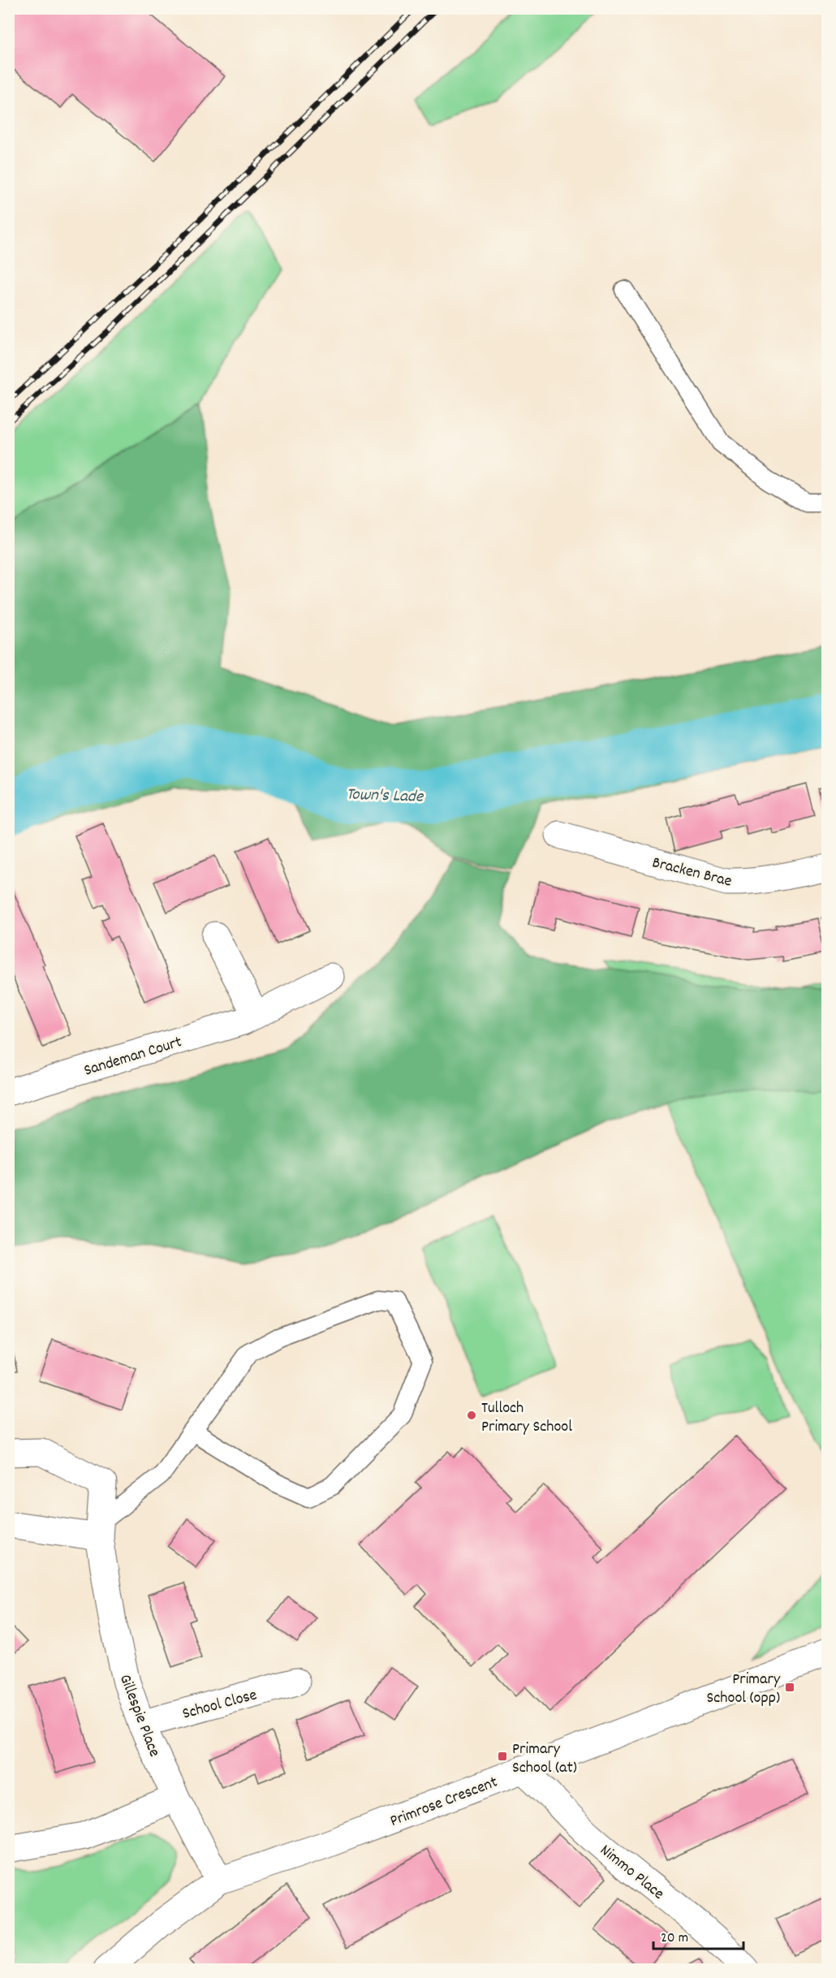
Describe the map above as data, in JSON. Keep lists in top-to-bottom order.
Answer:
{
  "streets": {
    "street": [
      "Bracken Brae",
      "Sandeman Court",
      "School Close",
      "Gillespie Place",
      "Primrose Crescent",
      "Nimmo Place"
    ]
  },
  "crossings": [
    ["School Close", "Gillespie Place"],
    ["Gillespie Place", "Primrose Crescent"],
    ["Primrose Crescent", "Nimmo Place"]
  ],
  "water": ["Town's Lade"],
  "places": {
    "other": ["Tulloch Primary School"],
    "transit": ["Primary School (opp)", "Primary School (at)"]
  },
  "scale_bar": "20 m"
}
